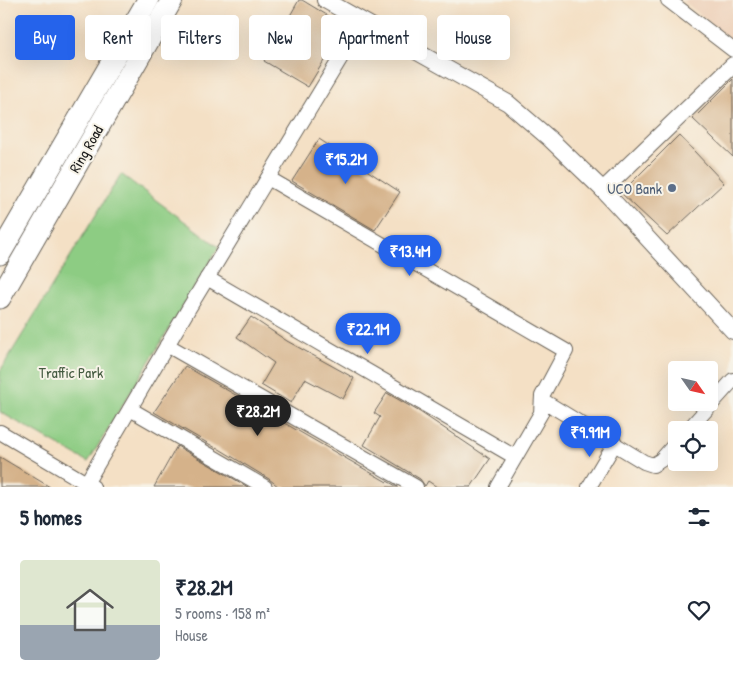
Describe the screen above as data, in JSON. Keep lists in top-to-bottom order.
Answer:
{
  "streets": {
    "main road": ["Ring Road"]
  },
  "parks": ["Traffic Park"],
  "places": ["UCO Bank"],
  "north": "bottom right",
  "page": {
    "chip": [
      "Buy",
      "Rent",
      "Filters",
      "New",
      "Apartment",
      "House"
    ],
    "price": [
      "₹15.2M",
      "₹13.4M",
      "₹22.1M",
      "₹28.2M",
      "₹9.91M"
    ],
    "heading": "5 homes",
    "list": [
      {
        "name": "₹28.2M",
        "note": "5 rooms · 158 m² · House"
      }
    ]
  }
}
